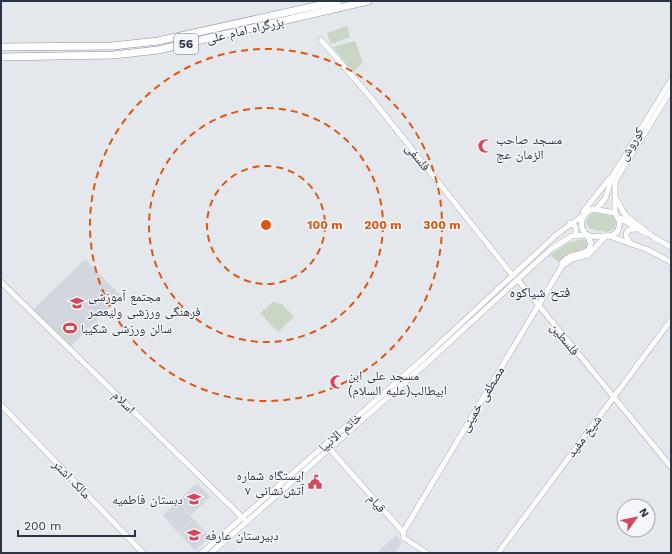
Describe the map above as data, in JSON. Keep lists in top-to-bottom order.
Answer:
{
  "streets": {
    "highway": ["بزرگراه امام علی", "56"],
    "street": [
      "کوروش",
      "فلسفی",
      "فلسطین",
      "مصطفی خمینی",
      "اسلام",
      "خاتم الانبیا",
      "شیخ مفید",
      "مالک اشتر",
      "قیام"
    ]
  },
  "crossings": [
    ["کوروش", "مصطفی خمینی"],
    ["کوروش", "خاتم الانبیا"],
    ["فلسفی", "خاتم الانبیا"],
    ["فلسطین", "مصطفی خمینی"],
    ["فلسطین", "خاتم الانبیا"],
    ["فلسطین", "شیخ مفید"],
    ["مصطفی خمینی", "خاتم الانبیا"],
    ["مصطفی خمینی", "قیام"],
    ["اسلام", "خاتم الانبیا"],
    ["خاتم الانبیا", "قیام"]
  ],
  "districts": ["فتح شیاکوه"],
  "places": {
    "mosque": ["مسجد صاحب الزمان عج", "مسجد علی ابن ابیطالب(علیه السلام)"],
    "school or university": ["مجتمع آموزشی فرهنگی ورزشی ولیعصر", "دبستان فاطمیه", "دبیرستان عارفه"],
    "sports": ["سالن ورزشی شکیبا"],
    "public building": ["ایستگاه شماره ۷ آتش‌نشانی"]
  },
  "scale_bar": "200 m",
  "north": "top right",
  "rings": ["100 m", "200 m", "300 m"]
}
